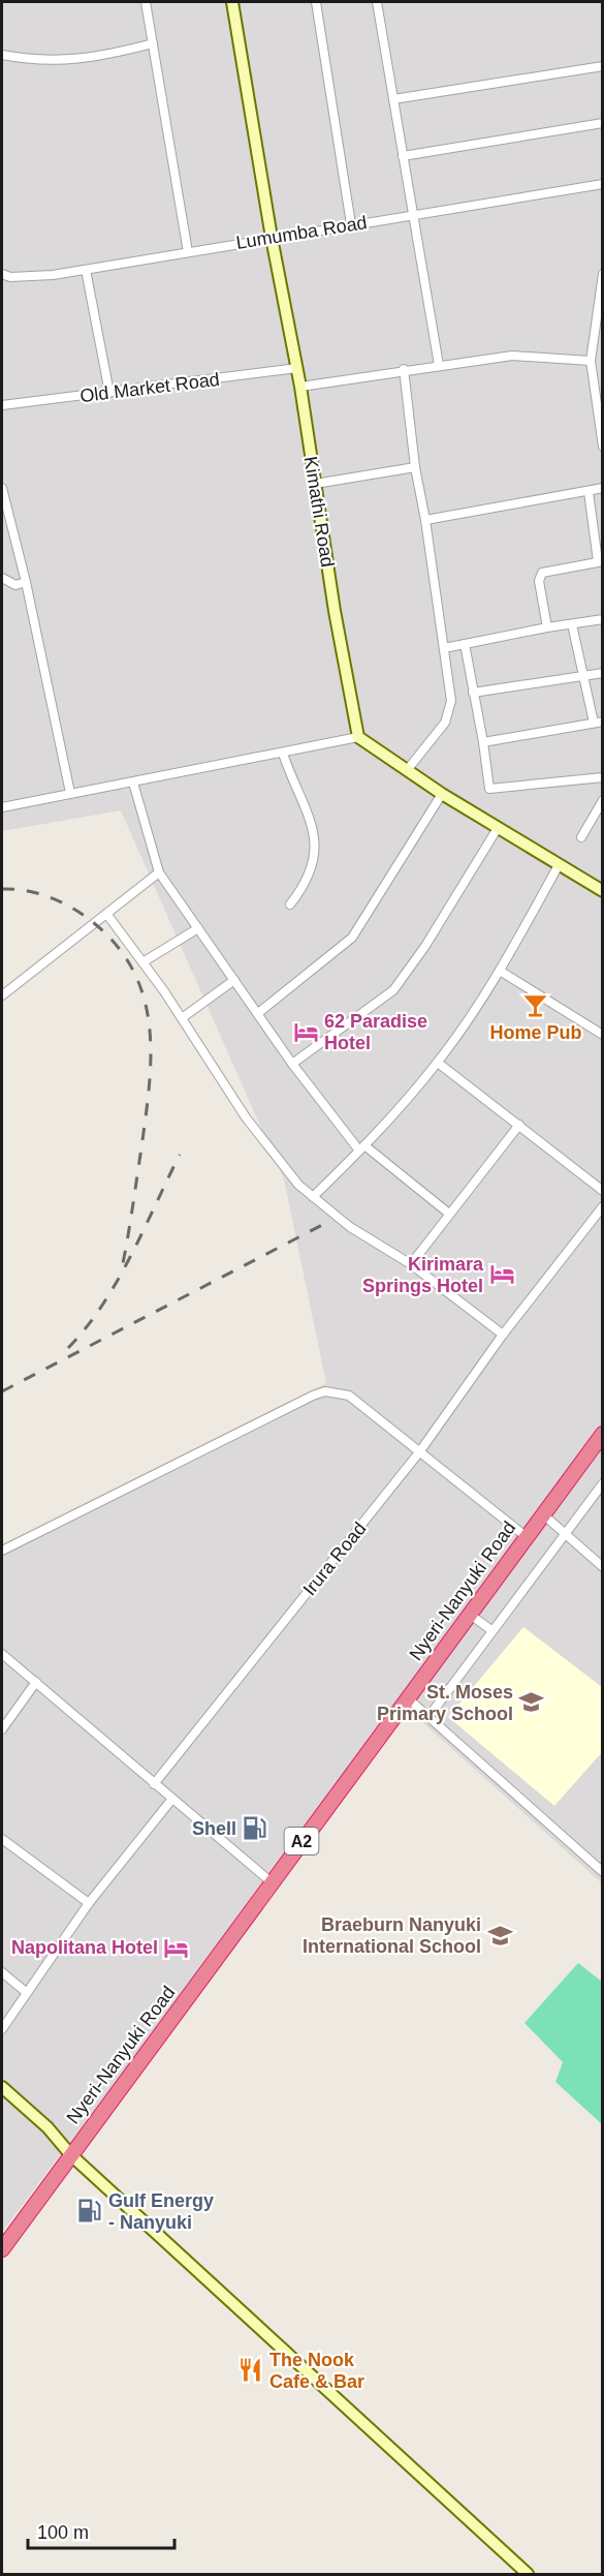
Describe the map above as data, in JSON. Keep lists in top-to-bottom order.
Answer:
{
  "streets": {
    "highway": ["Nyeri-Nanyuki Road", "A2"],
    "street": [
      "Lumumba Road",
      "Old Market Road",
      "Kimathi Road",
      "Irura Road"
    ]
  },
  "crossings": [
    ["Lumumba Road", "Kimathi Road"],
    ["Old Market Road", "Kimathi Road"]
  ],
  "places": {
    "bar": ["Home Pub"],
    "hotel": ["62 Paradise Hotel", "Kirimara Springs Hotel", "Napolitana Hotel"],
    "school or university": ["St. Moses Primary School", "Braeburn Nanyuki International School"],
    "fuel station": ["Shell", "Gulf Energy - Nanyuki"],
    "restaurant": ["The Nook Cafe & Bar"]
  },
  "scale_bar": "100 m"
}
